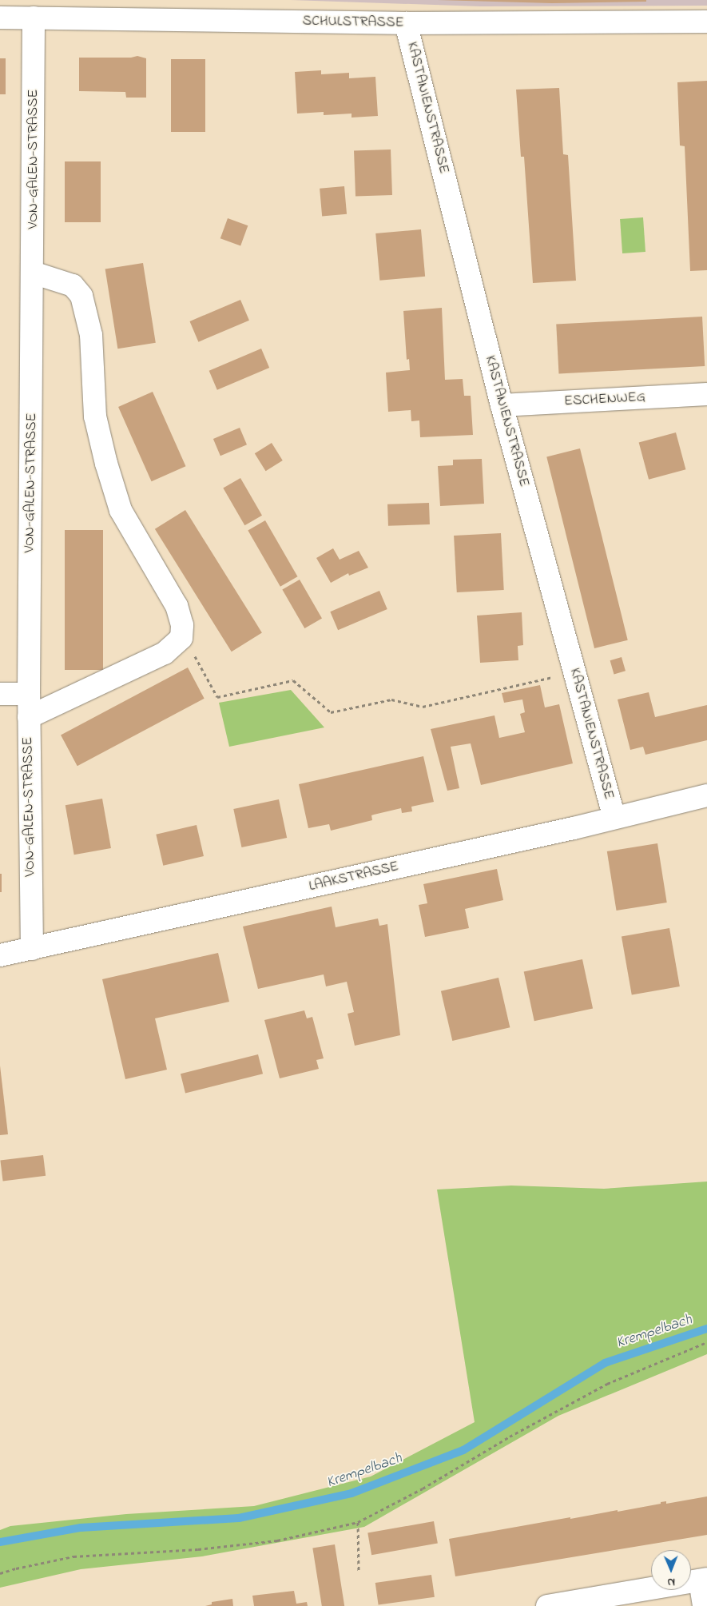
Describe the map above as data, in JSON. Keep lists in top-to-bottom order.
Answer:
{
  "streets": {
    "street": [
      "SCHULSTRASSE",
      "KASTANIENSTRASSE",
      "VON-GALEN-STRASSE",
      "ESCHENWEG",
      "LAAKSTRASSE"
    ]
  },
  "crossings": [
    ["SCHULSTRASSE", "KASTANIENSTRASSE"],
    ["SCHULSTRASSE", "VON-GALEN-STRASSE"],
    ["KASTANIENSTRASSE", "ESCHENWEG"],
    ["KASTANIENSTRASSE", "LAAKSTRASSE"],
    ["VON-GALEN-STRASSE", "LAAKSTRASSE"]
  ],
  "water": ["Krempelbach"],
  "north": "bottom"
}
